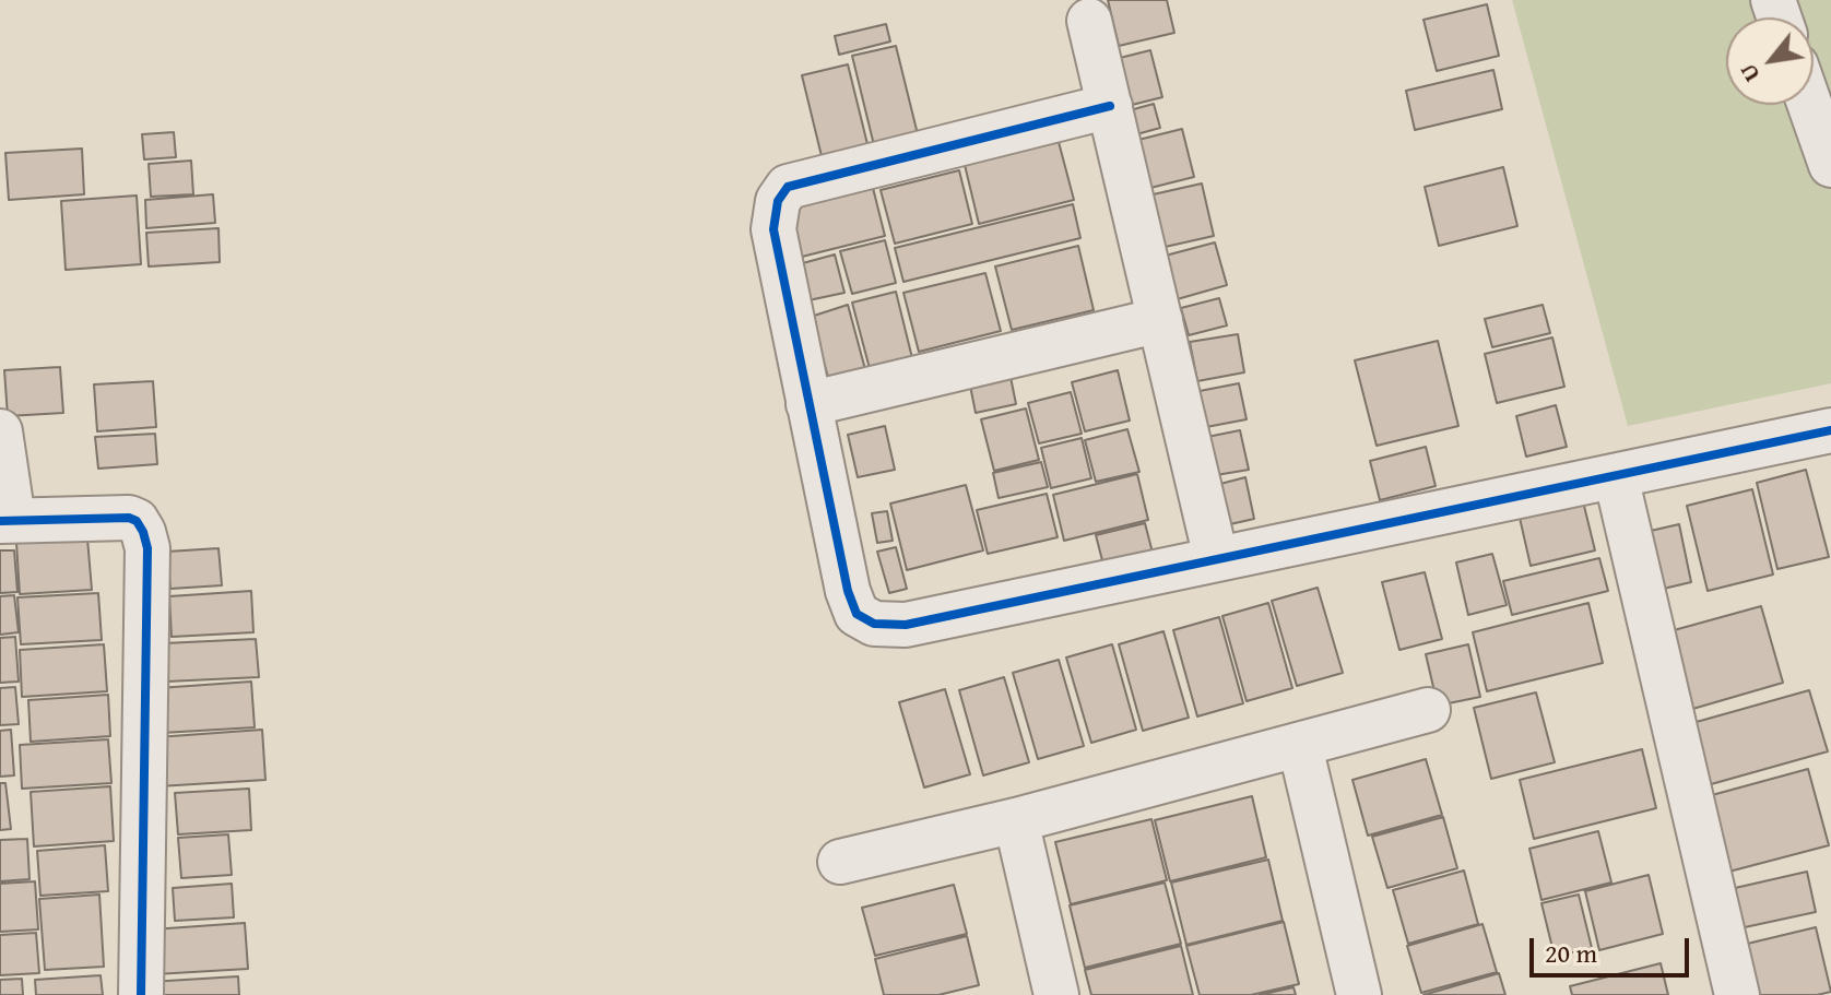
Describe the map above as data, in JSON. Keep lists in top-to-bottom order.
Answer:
{
  "scale_bar": "20 m",
  "north": "bottom left"
}
